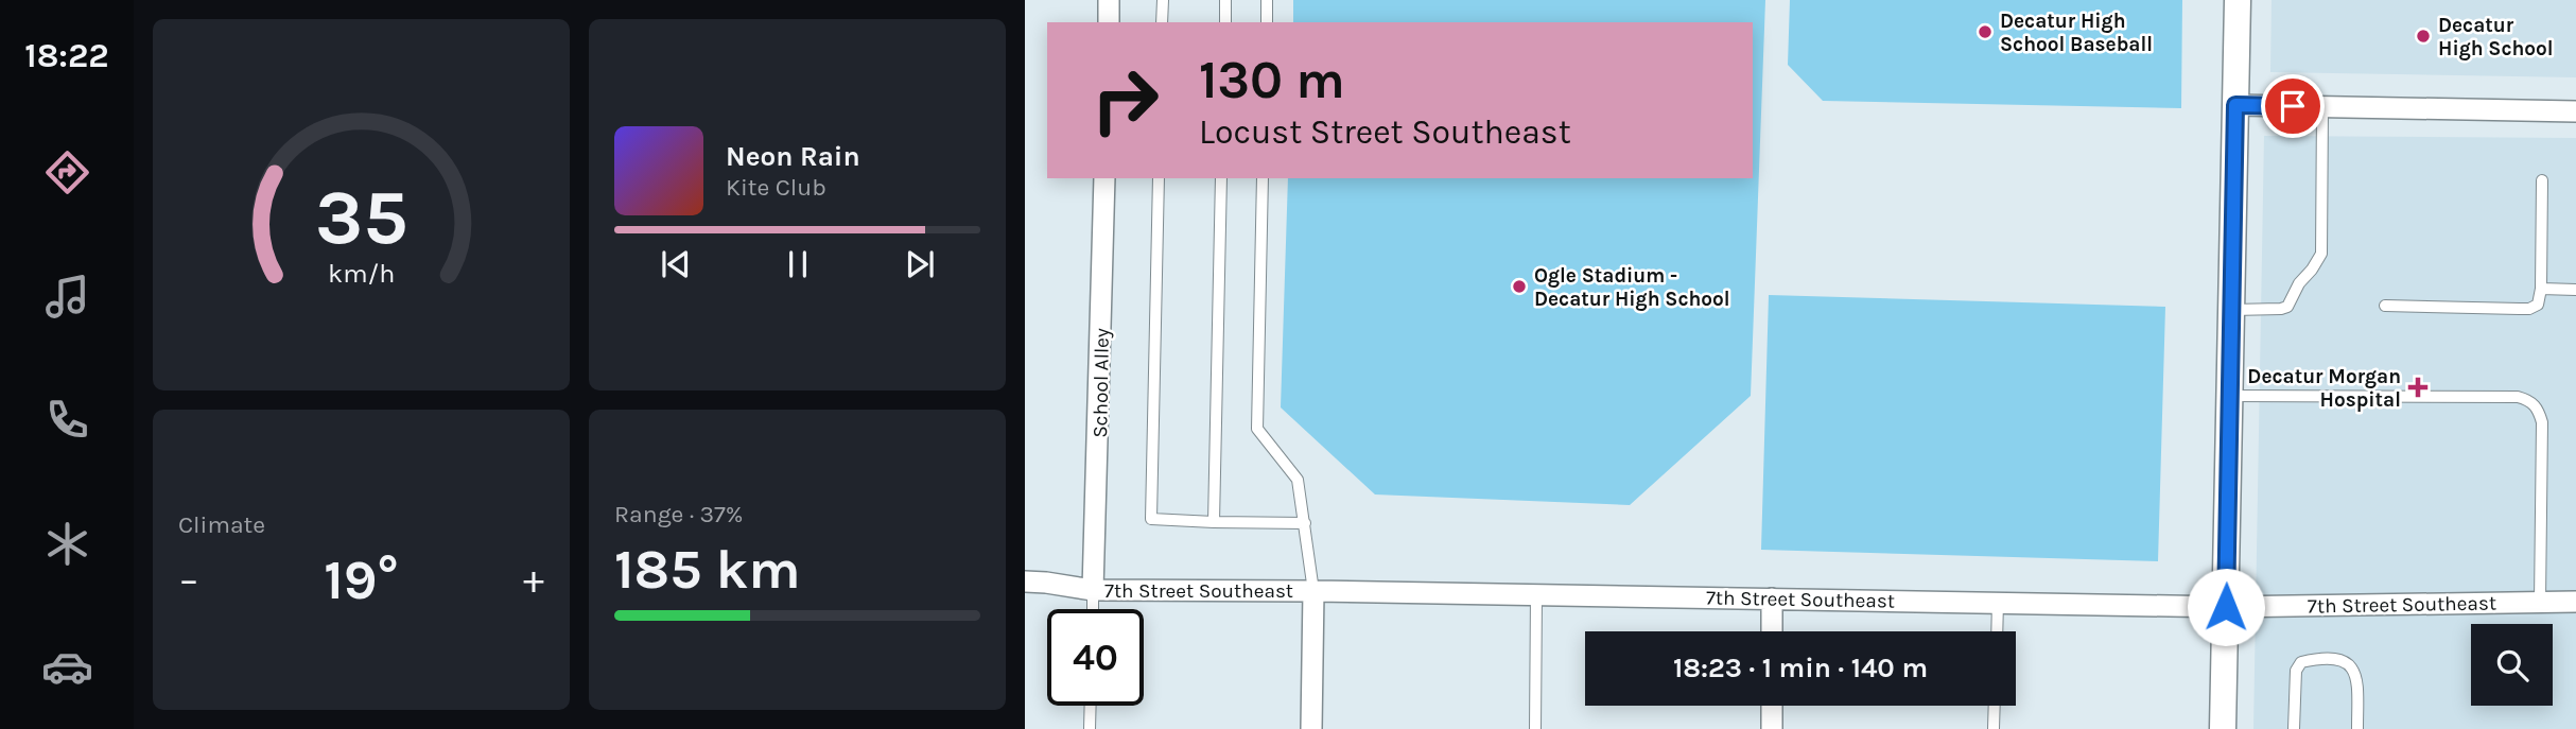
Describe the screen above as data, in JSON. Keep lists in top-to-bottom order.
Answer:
{
  "streets": {
    "street": ["School Alley", "7th Street Southeast"]
  },
  "crossings": [
    ["School Alley", "7th Street Southeast"]
  ],
  "places": {
    "other": ["Decatur High School Baseball", "Decatur High School", "Ogle Stadium - Decatur High School"],
    "health": ["Decatur Morgan Hospital"]
  },
  "page": {
    "tabs": "18:22",
    "turn": ["130 m", "Locust Street Southeast"],
    "song": ["Neon Rain", "Kite Club"],
    "tile": [
      "Climate",
      ["Range · 37%", "185 km"]
    ],
    "heat": ["−", "19°", "+"],
    "limit": "40",
    "trip": "18:23 · 1 min · 140 m",
    "gauge": ["35", "km/h"]
  }
}
